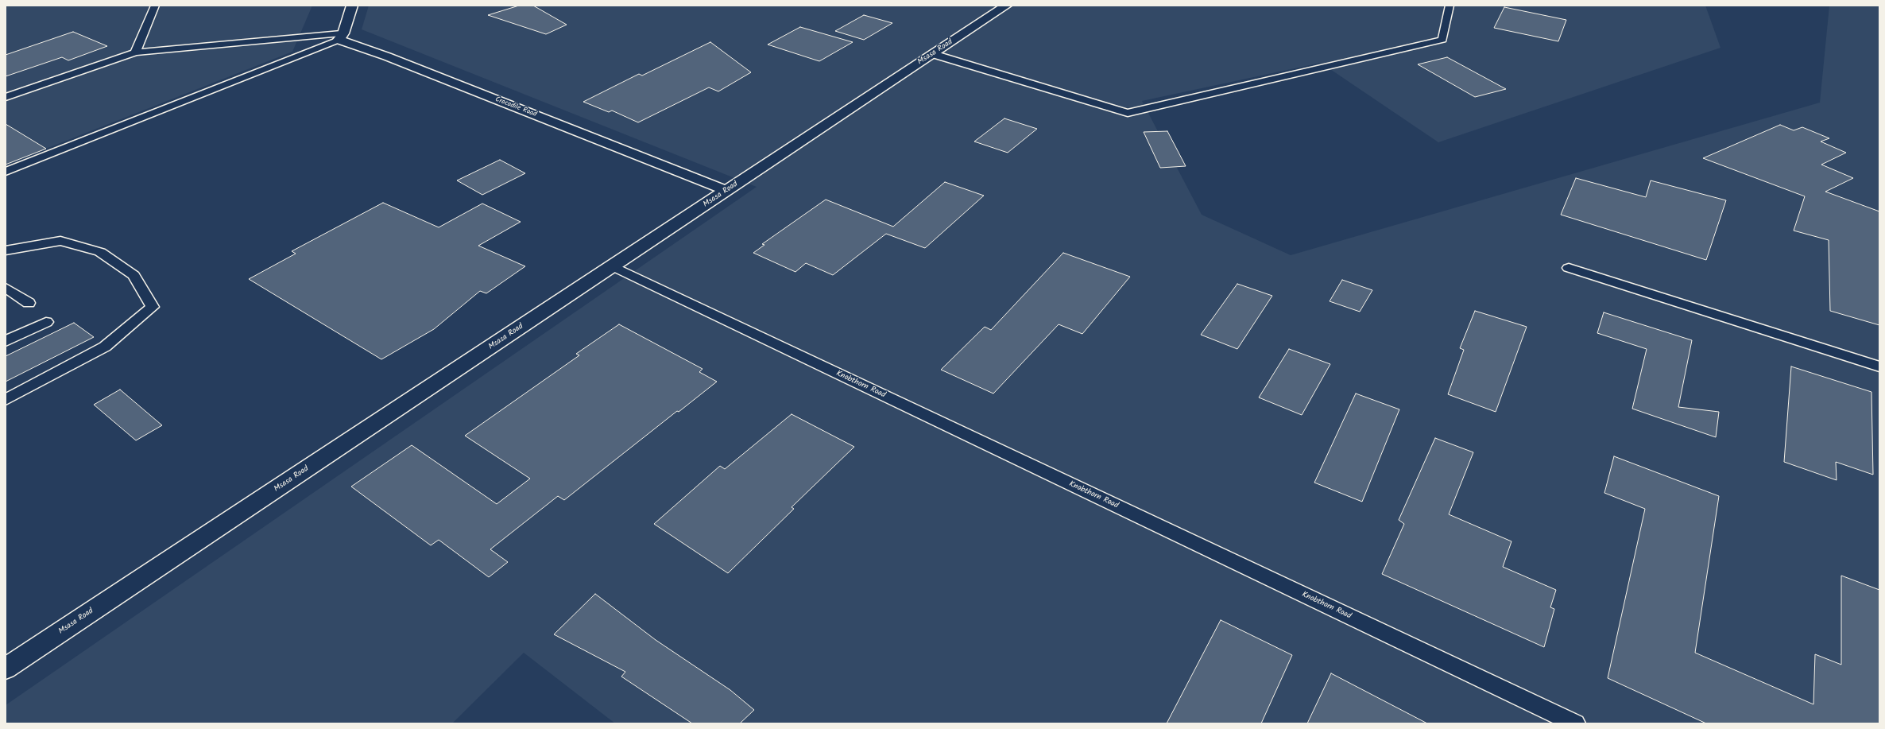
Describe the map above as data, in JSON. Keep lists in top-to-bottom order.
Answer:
{
  "streets": {
    "street": ["Msasa Road", "Crocodile Road"],
    "lane": ["Knobthorn Road"]
  },
  "crossings": [
    ["Msasa Road", "Crocodile Road"],
    ["Msasa Road", "Knobthorn Road"]
  ]
}
